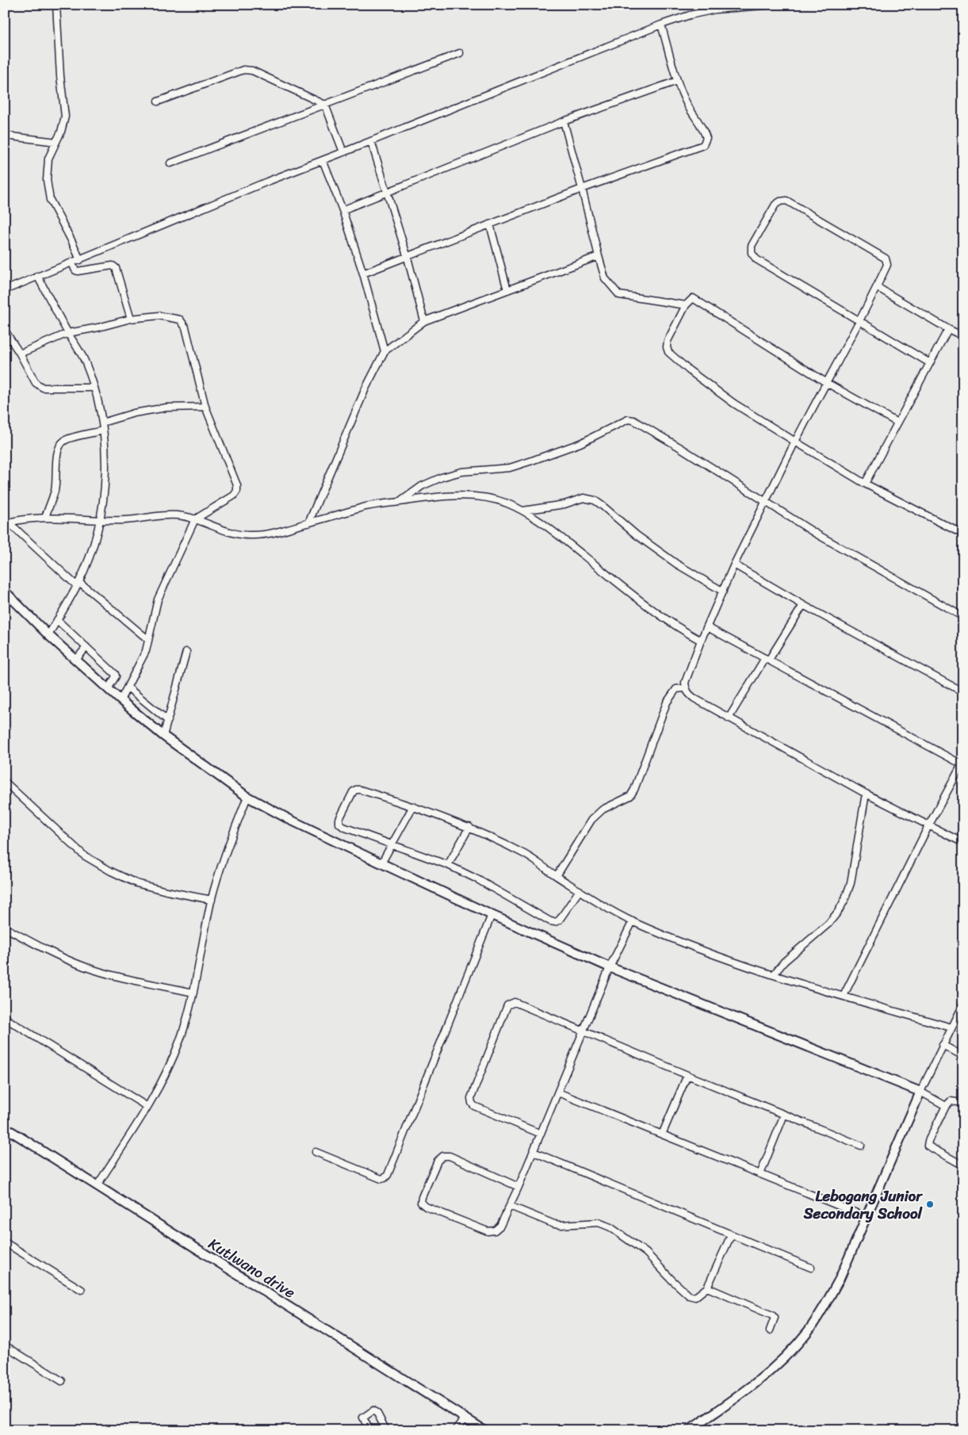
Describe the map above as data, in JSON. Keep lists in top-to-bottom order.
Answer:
{
  "streets": {
    "street": ["Kutlwano drive"]
  },
  "places": ["Lebogang Junior Secondary School"]
}
